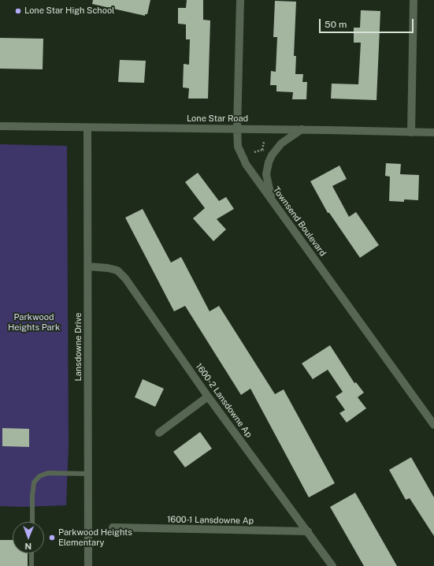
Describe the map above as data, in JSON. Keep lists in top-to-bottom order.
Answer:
{
  "streets": {
    "street": [
      "Lone Star Road",
      "Townsend Boulevard",
      "Lansdowne Drive",
      "1600-2 Lansdowne Ap",
      "1600-1 Lansdowne Ap"
    ]
  },
  "crossings": [
    ["Lone Star Road", "Townsend Boulevard"],
    ["Lone Star Road", "Lansdowne Drive"],
    ["Lansdowne Drive", "1600-2 Lansdowne Ap"],
    ["1600-2 Lansdowne Ap", "1600-1 Lansdowne Ap"]
  ],
  "parks": ["Parkwood Heights Park"],
  "places": ["Lone Star High School", "Parkwood Heights Elementary"],
  "scale_bar": "50 m",
  "north": "bottom"
}
